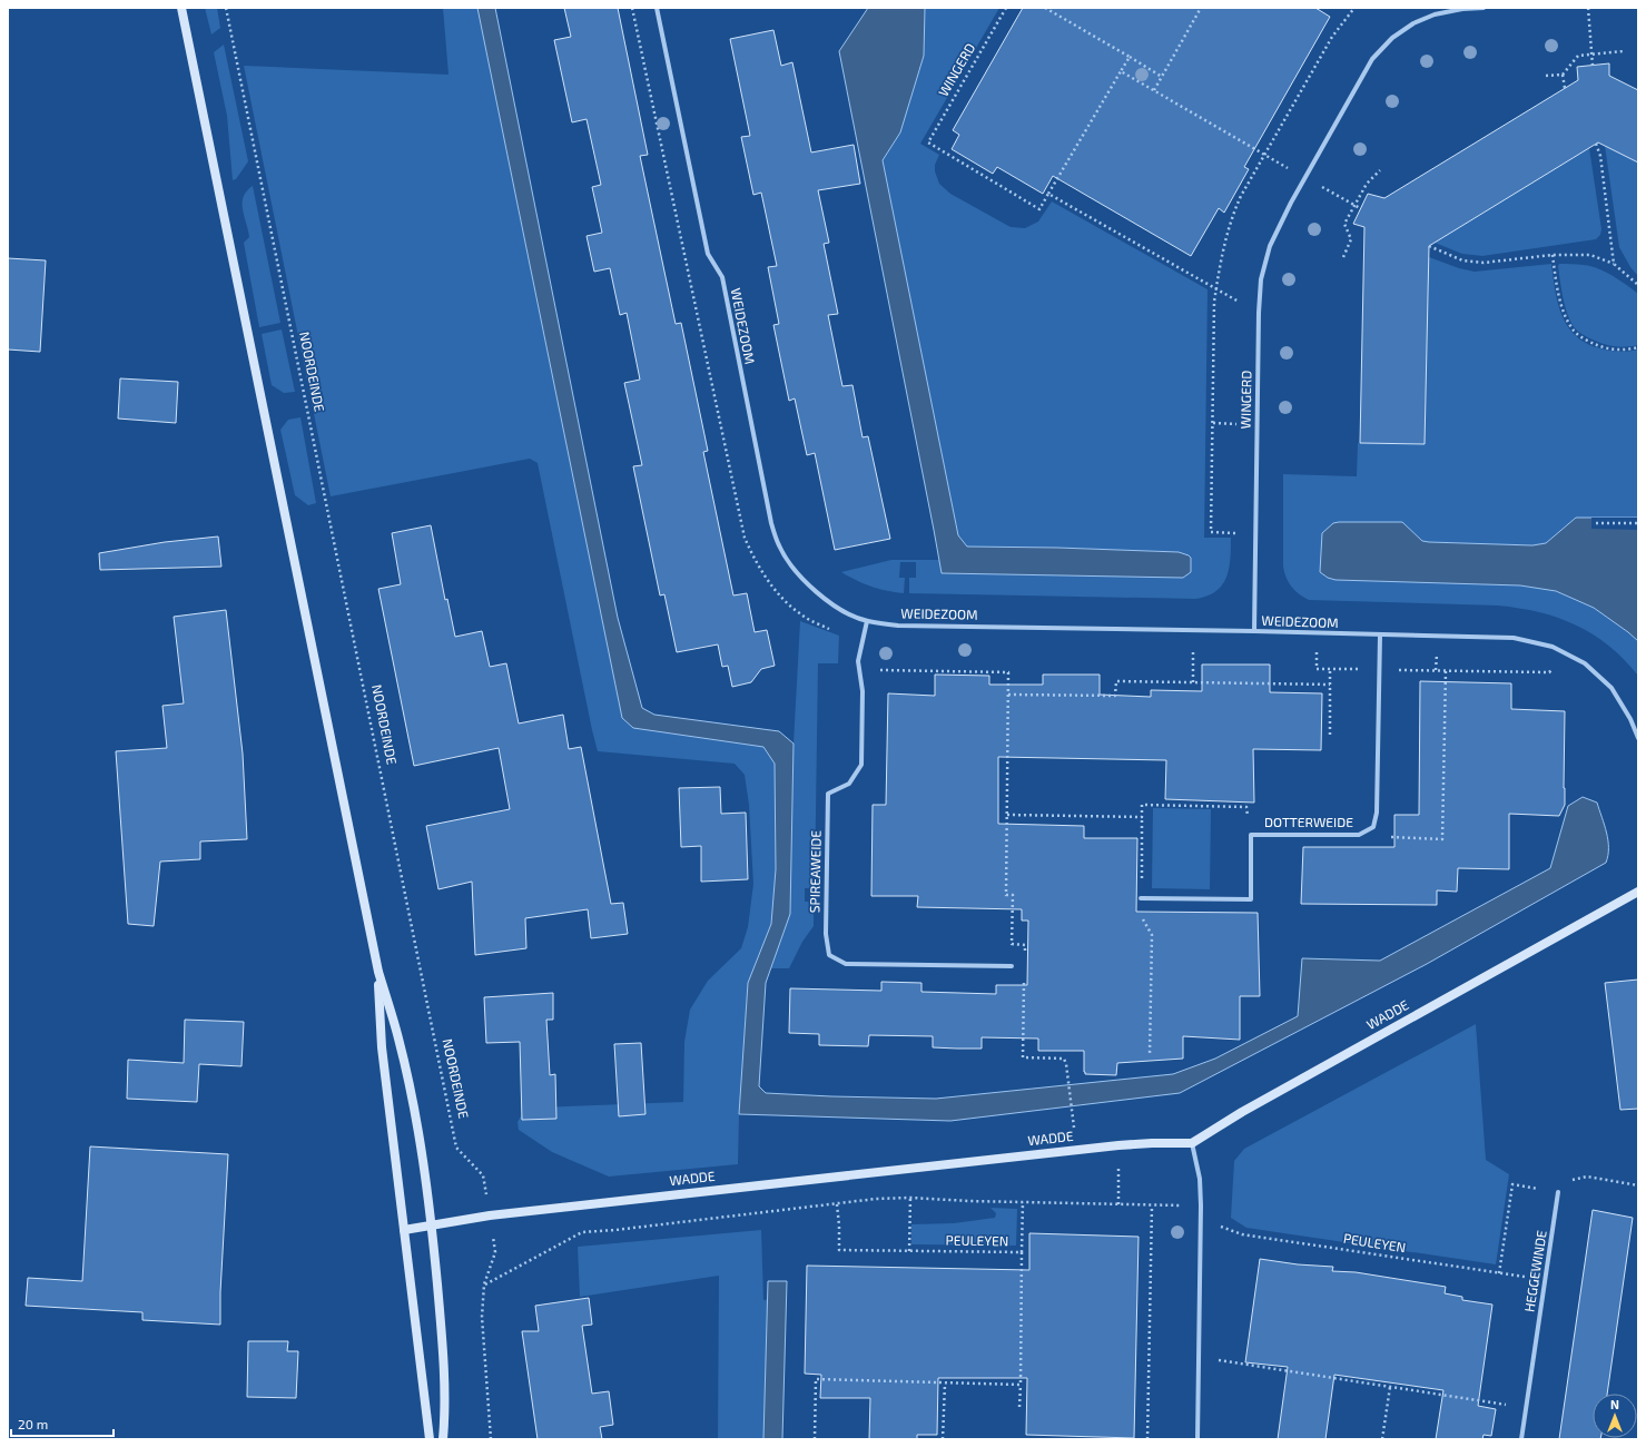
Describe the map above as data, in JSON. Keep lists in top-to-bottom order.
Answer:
{
  "streets": {
    "main road": ["WADDE"],
    "street": [
      "WINGERD",
      "WEIDEZOOM",
      "DOTTERWEIDE",
      "SPIREAWEIDE",
      "HEGGEWINDE"
    ],
    "path": ["NOORDEINDE", "PEULEYEN"]
  },
  "crossings": [
    ["WINGERD", "WEIDEZOOM"],
    ["WEIDEZOOM", "SPIREAWEIDE"],
    ["NOORDEINDE", "WADDE"],
    ["PEULEYEN", "HEGGEWINDE"]
  ],
  "scale_bar": "20 m",
  "north": "top"
}
